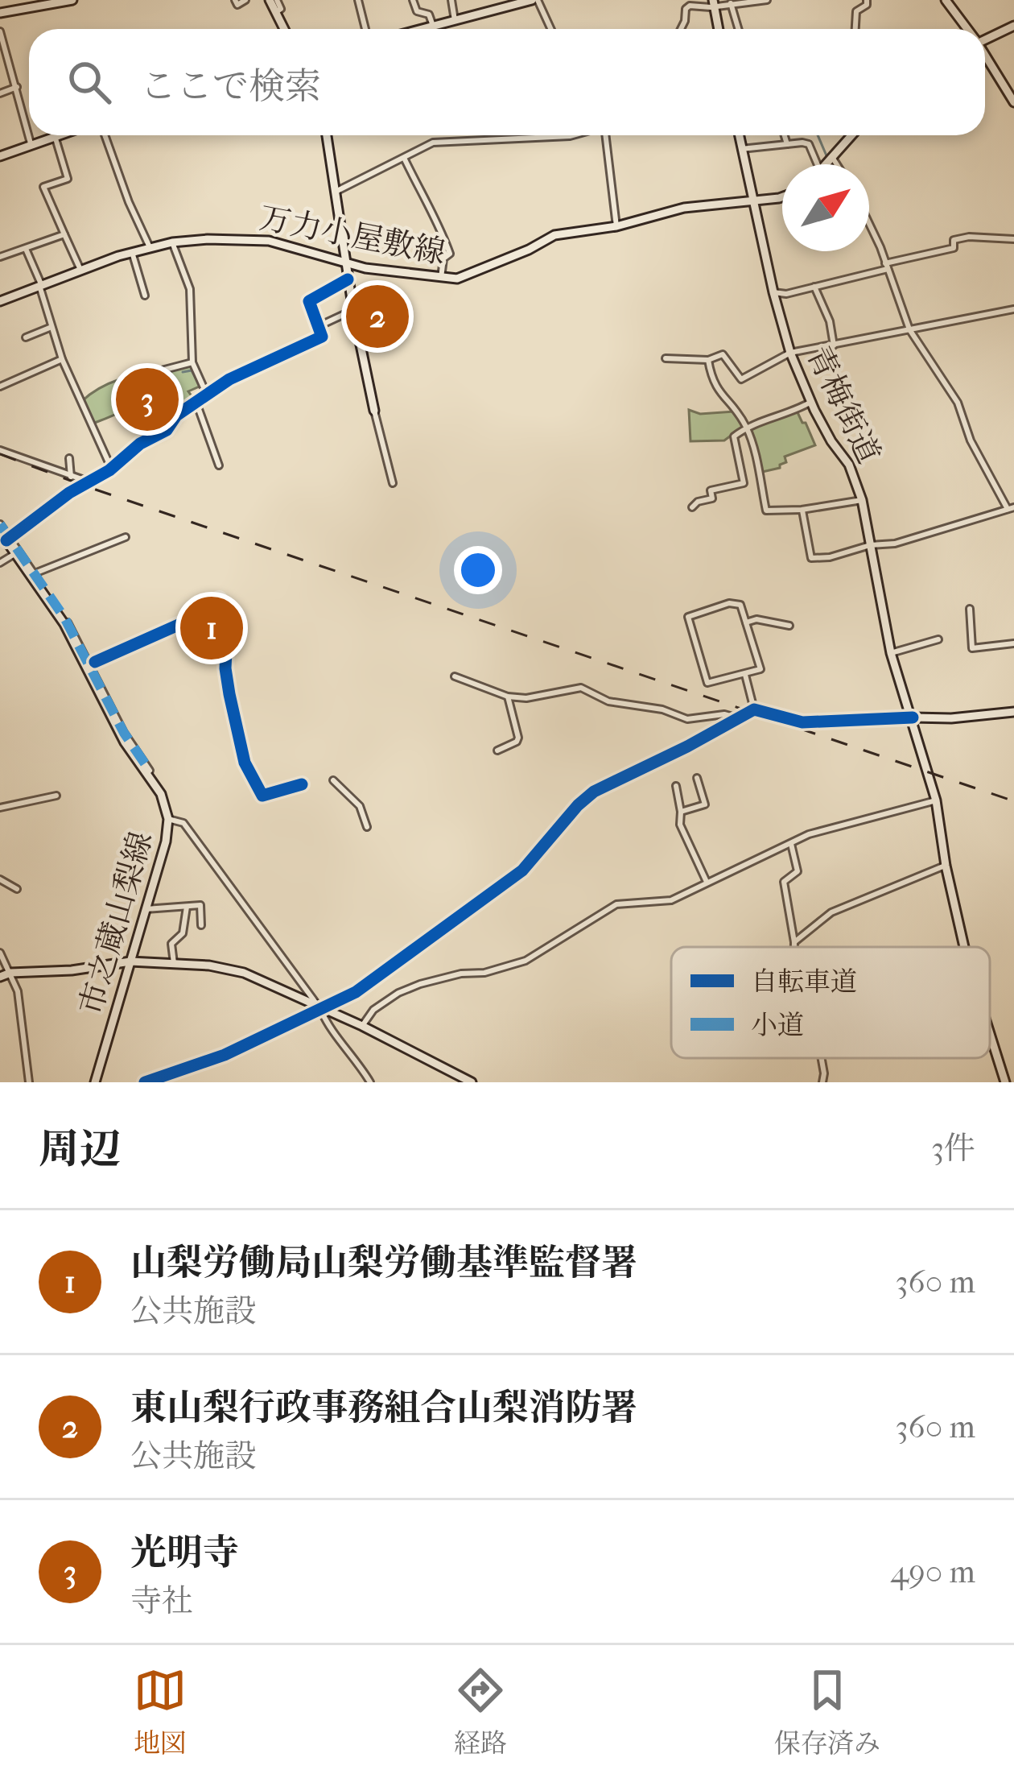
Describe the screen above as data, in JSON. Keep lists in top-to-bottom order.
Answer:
{
  "streets": {
    "main road": ["万力小屋敷線", "青梅街道", "市之蔵山梨線"]
  },
  "crossings": [
    ["万力小屋敷線", "青梅街道"]
  ],
  "legend": ["自転車道", "小道"],
  "north": "top right",
  "page": {
    "search": "ここで検索",
    "pins": ["2", "3", "1"],
    "heading": ["周辺", "3件"],
    "list": [
      {
        "mark": "1",
        "name": "山梨労働局山梨労働基準監督署",
        "note": "公共施設",
        "value": "360 m"
      },
      {
        "mark": "2",
        "name": "東山梨行政事務組合山梨消防署",
        "note": "公共施設",
        "value": "360 m"
      },
      {
        "mark": "3",
        "name": "光明寺",
        "note": "寺社",
        "value": "490 m"
      }
    ],
    "nav": ["地図", "経路", "保存済み"]
  }
}
